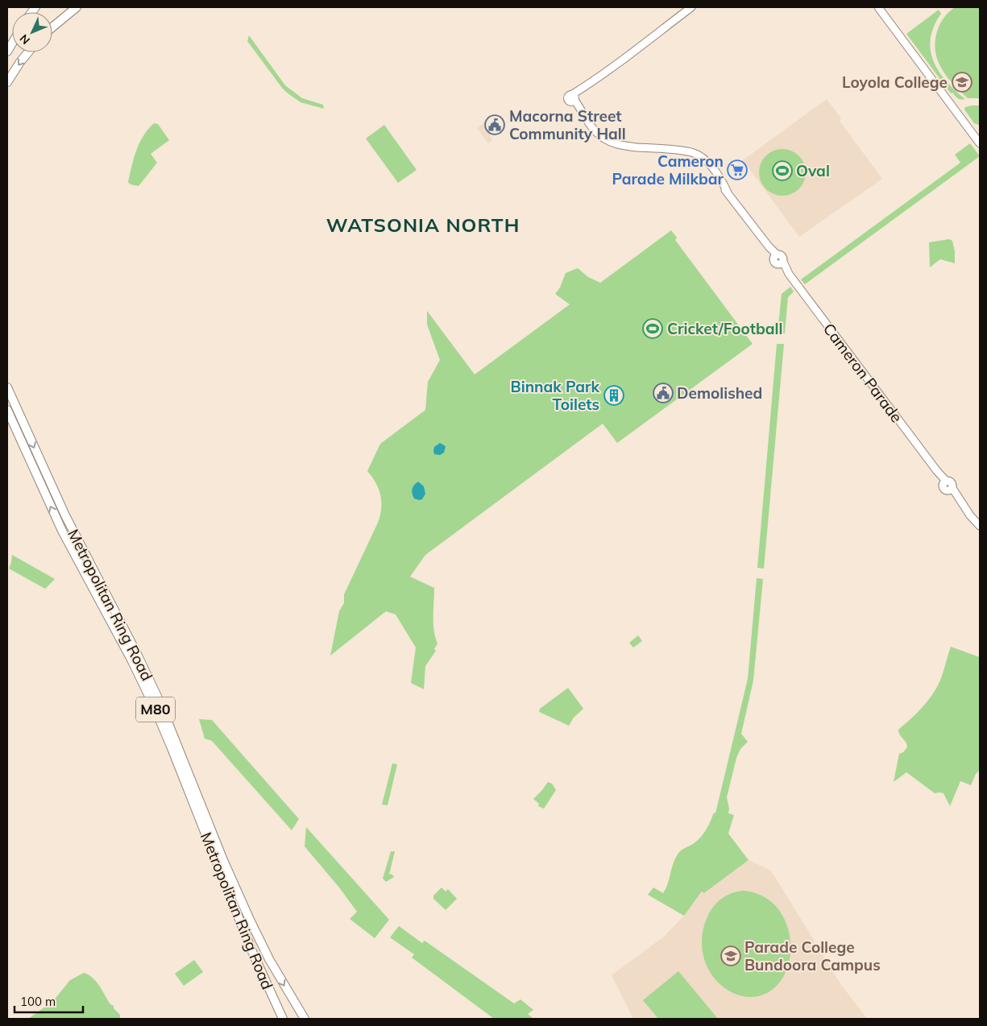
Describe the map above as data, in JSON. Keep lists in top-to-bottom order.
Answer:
{
  "streets": {
    "highway": ["Metropolitan Ring Road", "M80"],
    "street": ["Cameron Parade"]
  },
  "crossings": [
    ["Metropolitan Ring Road", "M80"]
  ],
  "districts": ["WATSONIA NORTH"],
  "places": {
    "school or university": ["Loyola College", "Parade College Bundoora Campus"],
    "public building": ["Macorna Street Community Hall", "Demolished"],
    "supermarket": ["Cameron Parade Milkbar"],
    "sports": ["Oval", "Cricket/Football"],
    "building": ["Binnak Park Toilets"]
  },
  "scale_bar": "100 m",
  "north": "bottom left"
}
